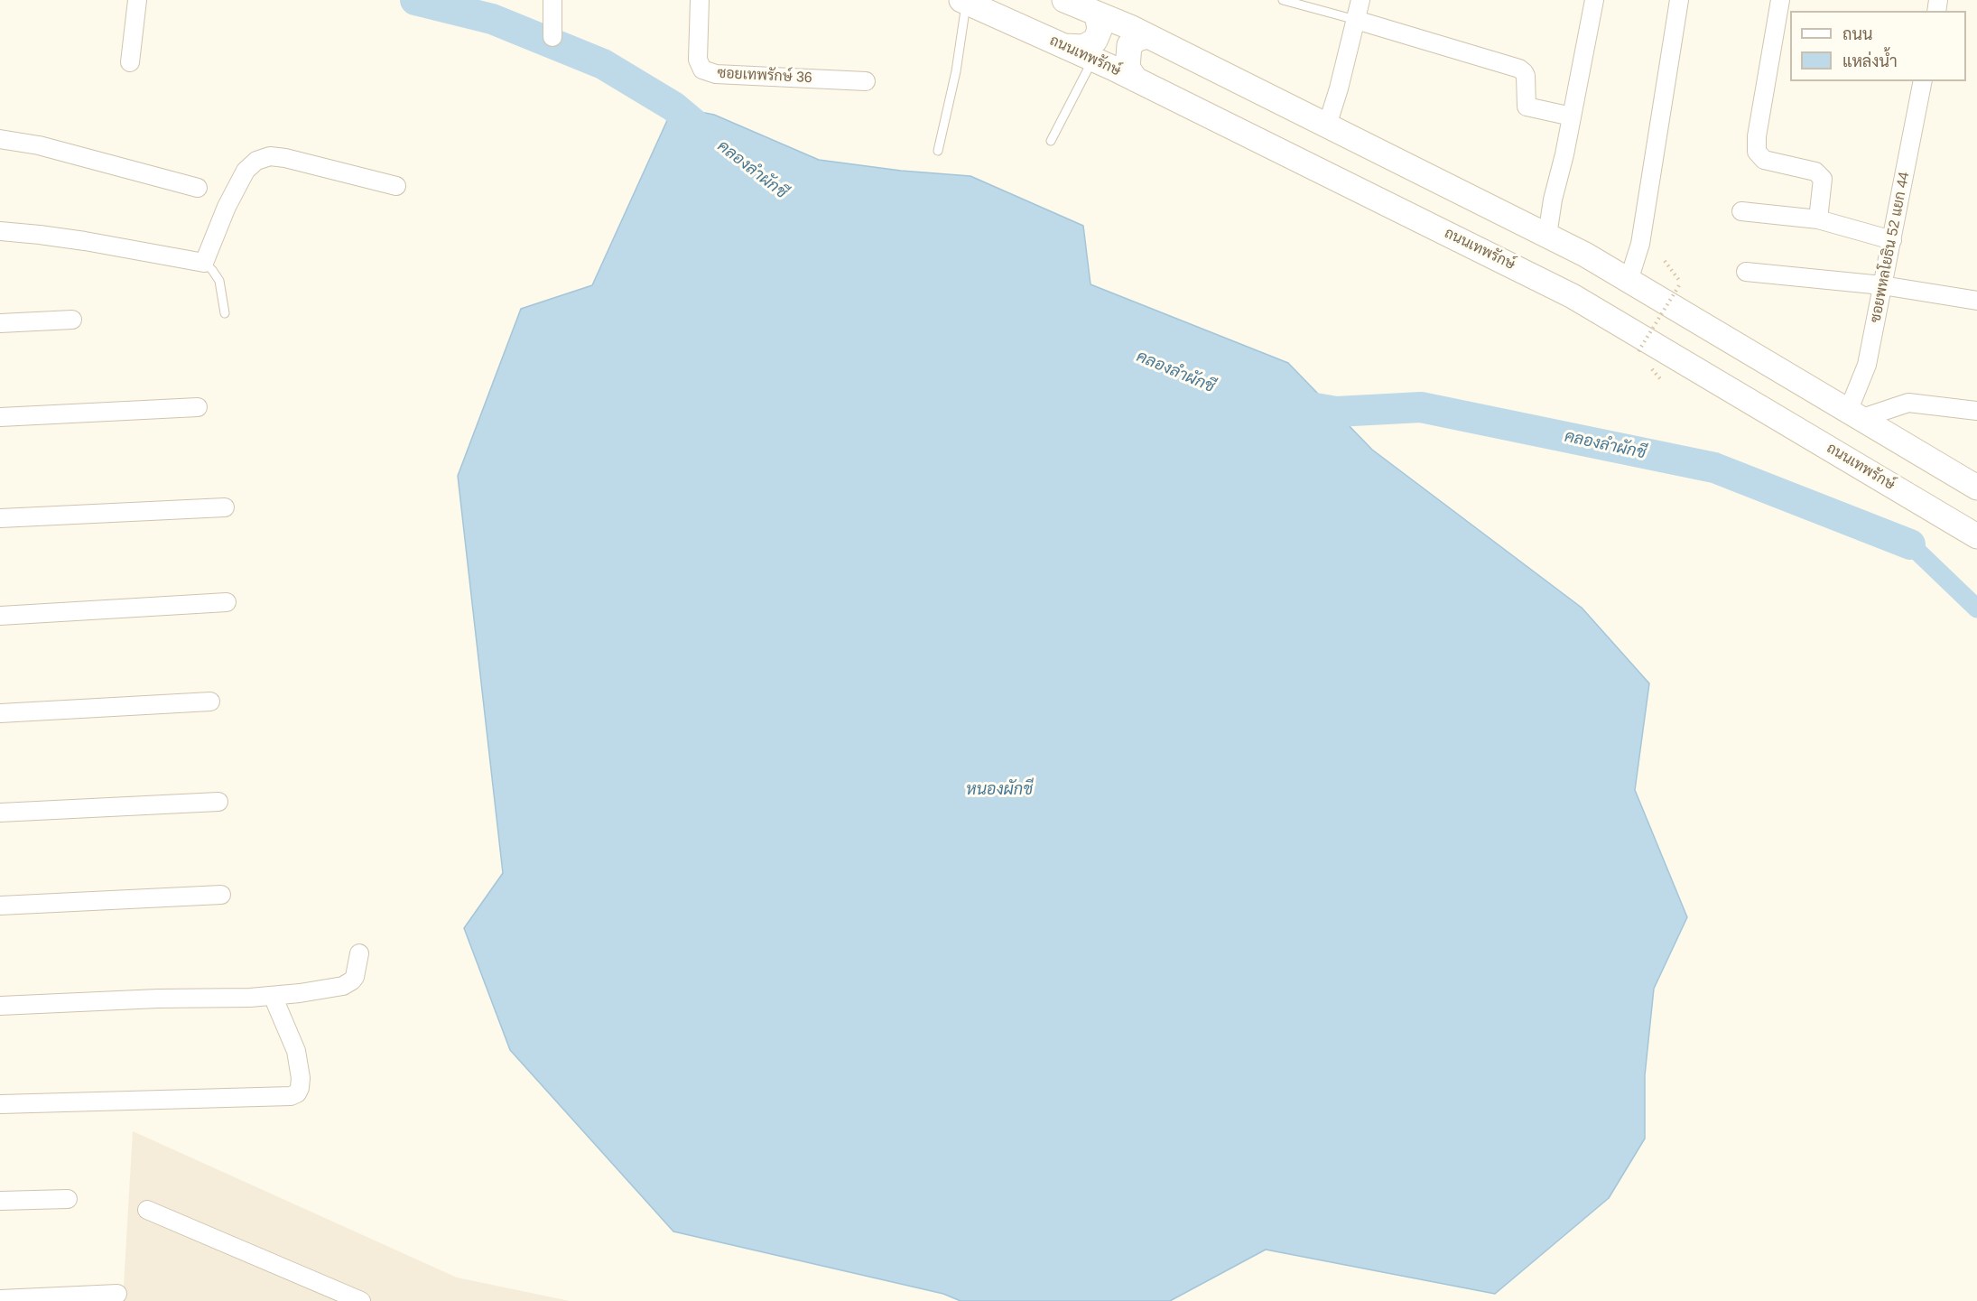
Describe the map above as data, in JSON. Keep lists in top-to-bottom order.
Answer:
{
  "streets": {
    "main road": ["ถนนเทพรักษ์"],
    "street": ["ซอยเทพรักษ์ 36", "ซอยพหลโยธิน 52 แยก 44"]
  },
  "water": ["คลองลำผักชี", "หนองผักชี"],
  "legend": ["ถนน", "แหล่งน้ำ"]
}
